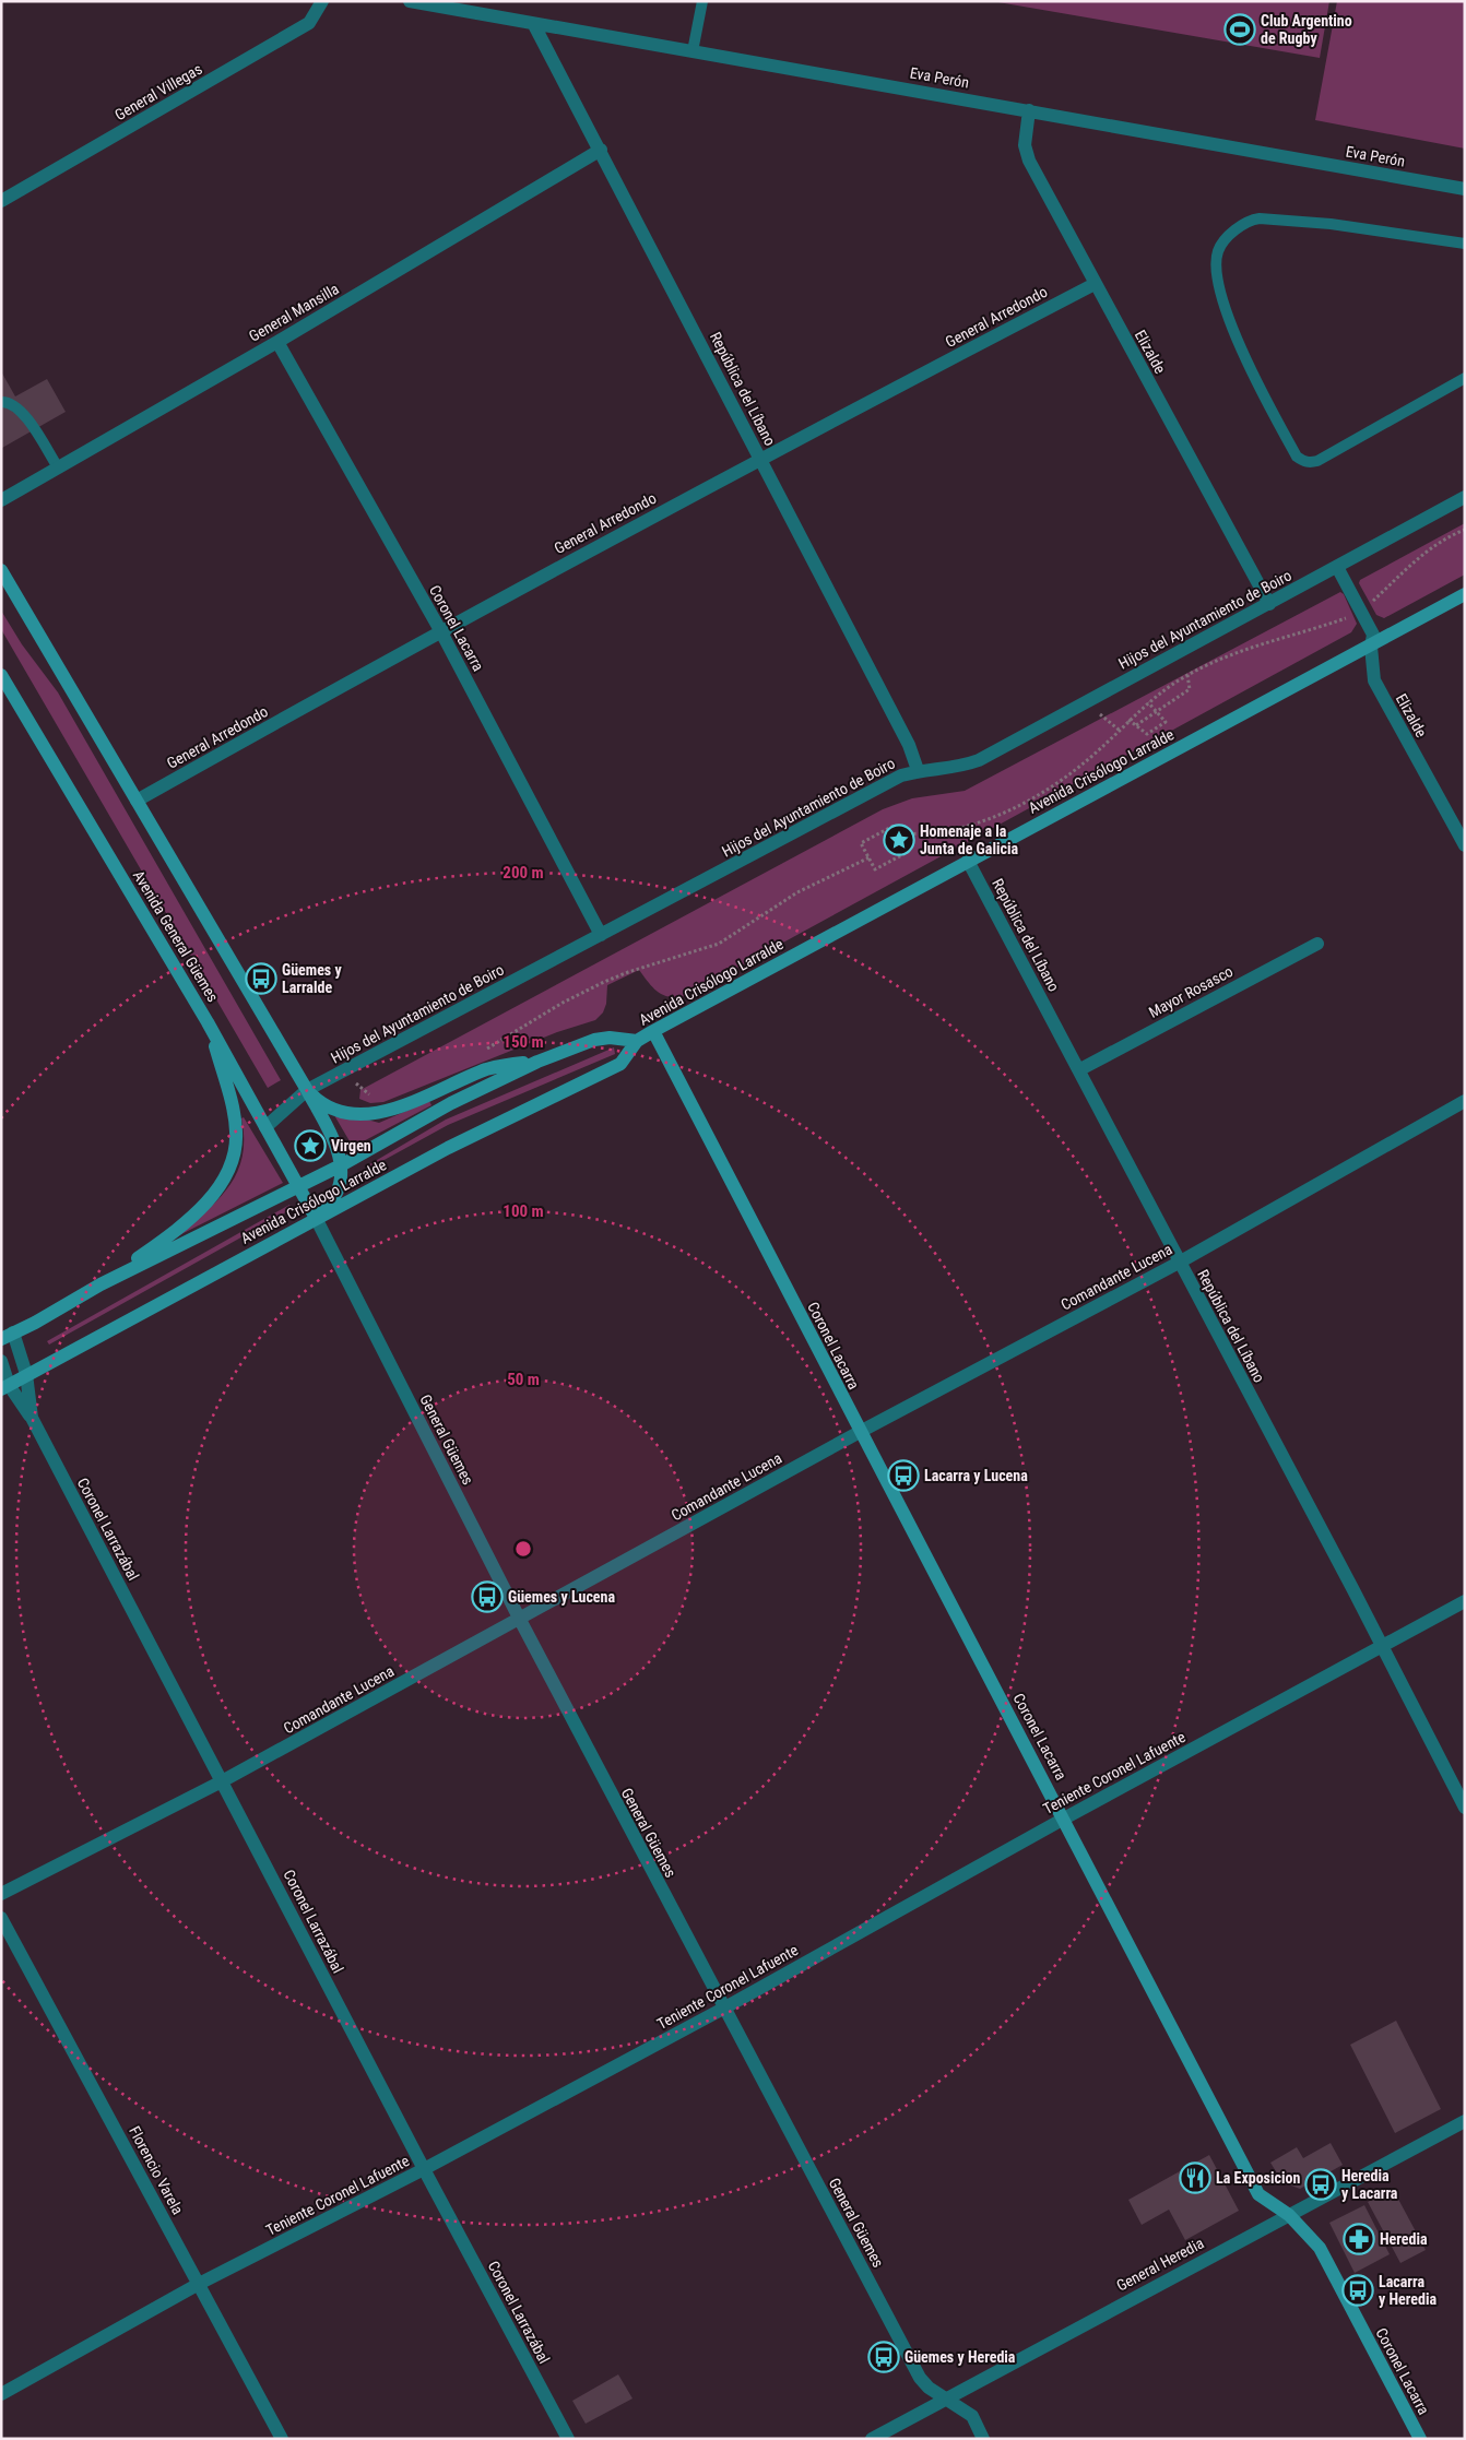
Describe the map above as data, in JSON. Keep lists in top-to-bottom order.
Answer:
{
  "streets": {
    "main road": ["Coronel Lacarra", "Avenida Crisólogo Larralde", "Avenida General Güemes"],
    "street": [
      "Eva Perón",
      "General Villegas",
      "General Mansilla",
      "General Arredondo",
      "Elizalde",
      "República del Líbano",
      "Hijos del Ayuntamiento de Boiro",
      "Mayor Rosasco",
      "Comandante Lucena",
      "General Güemes",
      "Coronel Larrazábal",
      "Teniente Coronel Lafuente",
      "Florencio Varela",
      "General Heredia"
    ]
  },
  "crossings": [
    ["Eva Perón", "Elizalde"],
    ["Eva Perón", "República del Líbano"],
    ["General Mansilla", "República del Líbano"],
    ["General Mansilla", "Coronel Lacarra"],
    ["General Arredondo", "Elizalde"],
    ["General Arredondo", "República del Líbano"],
    ["General Arredondo", "Coronel Lacarra"],
    ["Elizalde", "Hijos del Ayuntamiento de Boiro"],
    ["Elizalde", "Avenida Crisólogo Larralde"],
    ["República del Líbano", "Hijos del Ayuntamiento de Boiro"],
    ["República del Líbano", "Avenida Crisólogo Larralde"],
    ["República del Líbano", "Mayor Rosasco"],
    ["República del Líbano", "Comandante Lucena"],
    ["República del Líbano", "Teniente Coronel Lafuente"],
    ["Hijos del Ayuntamiento de Boiro", "Coronel Lacarra"],
    ["Hijos del Ayuntamiento de Boiro", "Avenida General Güemes"],
    ["Coronel Lacarra", "Avenida Crisólogo Larralde"],
    ["Coronel Lacarra", "Comandante Lucena"],
    ["Coronel Lacarra", "Teniente Coronel Lafuente"],
    ["Coronel Lacarra", "General Heredia"],
    ["Avenida Crisólogo Larralde", "Avenida General Güemes"],
    ["Avenida Crisólogo Larralde", "General Güemes"],
    ["Avenida Crisólogo Larralde", "Coronel Larrazábal"],
    ["Avenida General Güemes", "General Güemes"],
    ["Comandante Lucena", "General Güemes"],
    ["Comandante Lucena", "Coronel Larrazábal"],
    ["General Güemes", "Teniente Coronel Lafuente"],
    ["General Güemes", "General Heredia"],
    ["Coronel Larrazábal", "Teniente Coronel Lafuente"],
    ["Teniente Coronel Lafuente", "Florencio Varela"]
  ],
  "places": {
    "sports": ["Club Argentino de Rugby"],
    "place": ["Homenaje a la Junta de Galicia", "Virgen"],
    "bus stop": [
      "Güemes y Larralde",
      "Lacarra y Lucena",
      "Güemes y Lucena",
      "Heredia y Lacarra",
      "Lacarra y Heredia",
      "Güemes y Heredia"
    ],
    "restaurant": ["La Exposicion"],
    "pharmacy": ["Heredia"]
  },
  "rings": [
    "200 m",
    "150 m",
    "100 m",
    "50 m"
  ]
}
